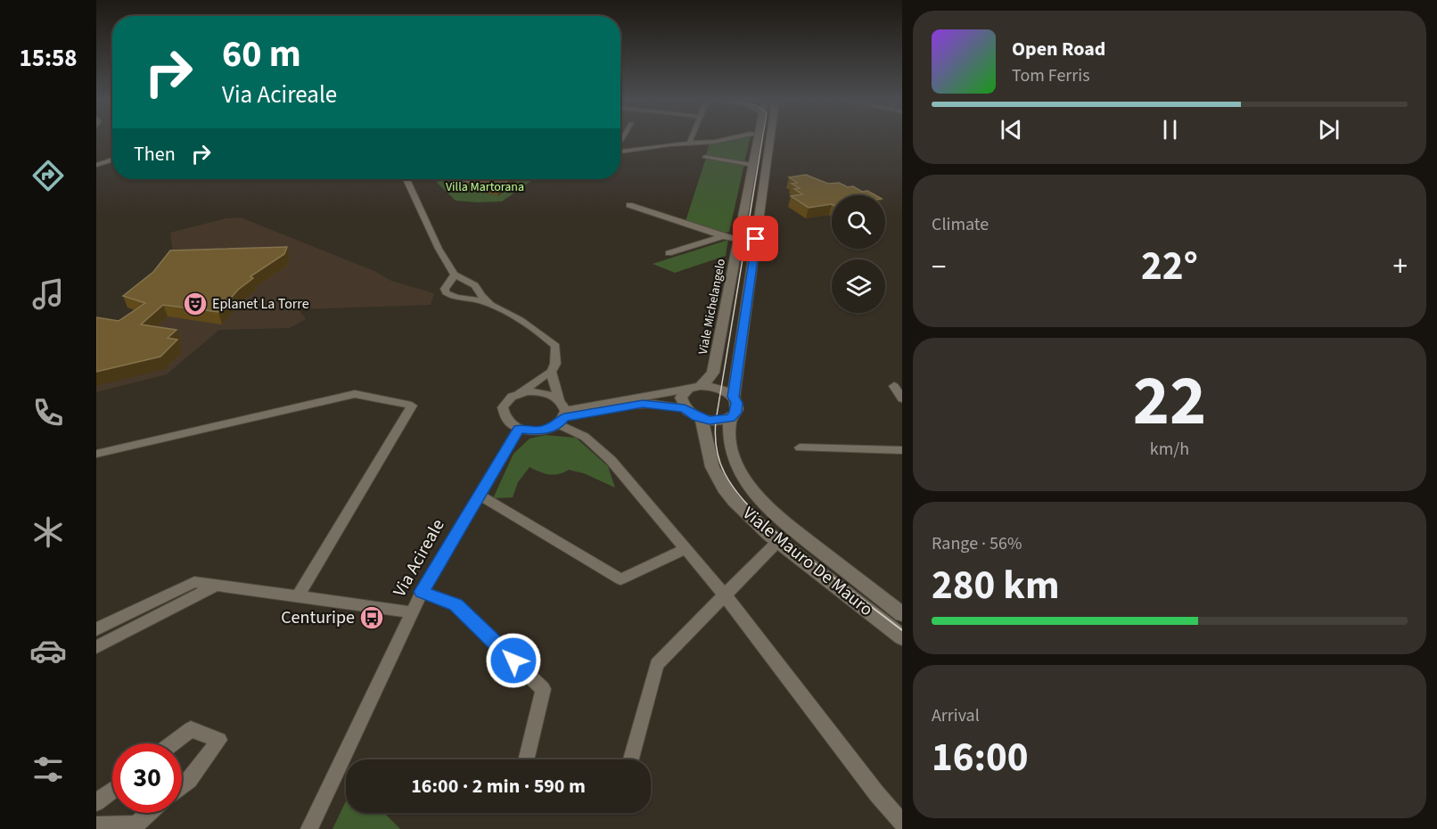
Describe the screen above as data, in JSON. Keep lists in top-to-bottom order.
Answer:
{
  "streets": {
    "street": ["Viale Michelangelo", "Via Acireale", "Viale Mauro De Mauro"]
  },
  "parks": ["Villa Martorana"],
  "places": {
    "theatre": ["Eplanet La Torre"],
    "bus stop": ["Centuripe"]
  },
  "page": {
    "tabs": "15:58",
    "turn": ["60 m", "Via Acireale"],
    "song": ["Open Road", "Tom Ferris"],
    "then": "Then",
    "tile": [
      "Climate",
      ["22", "km/h"],
      ["Range · 56%", "280 km"],
      ["Arrival", "16:00"]
    ],
    "heat": ["−", "22°", "+"],
    "limit": "30",
    "trip": "16:00 · 2 min · 590 m"
  }
}
